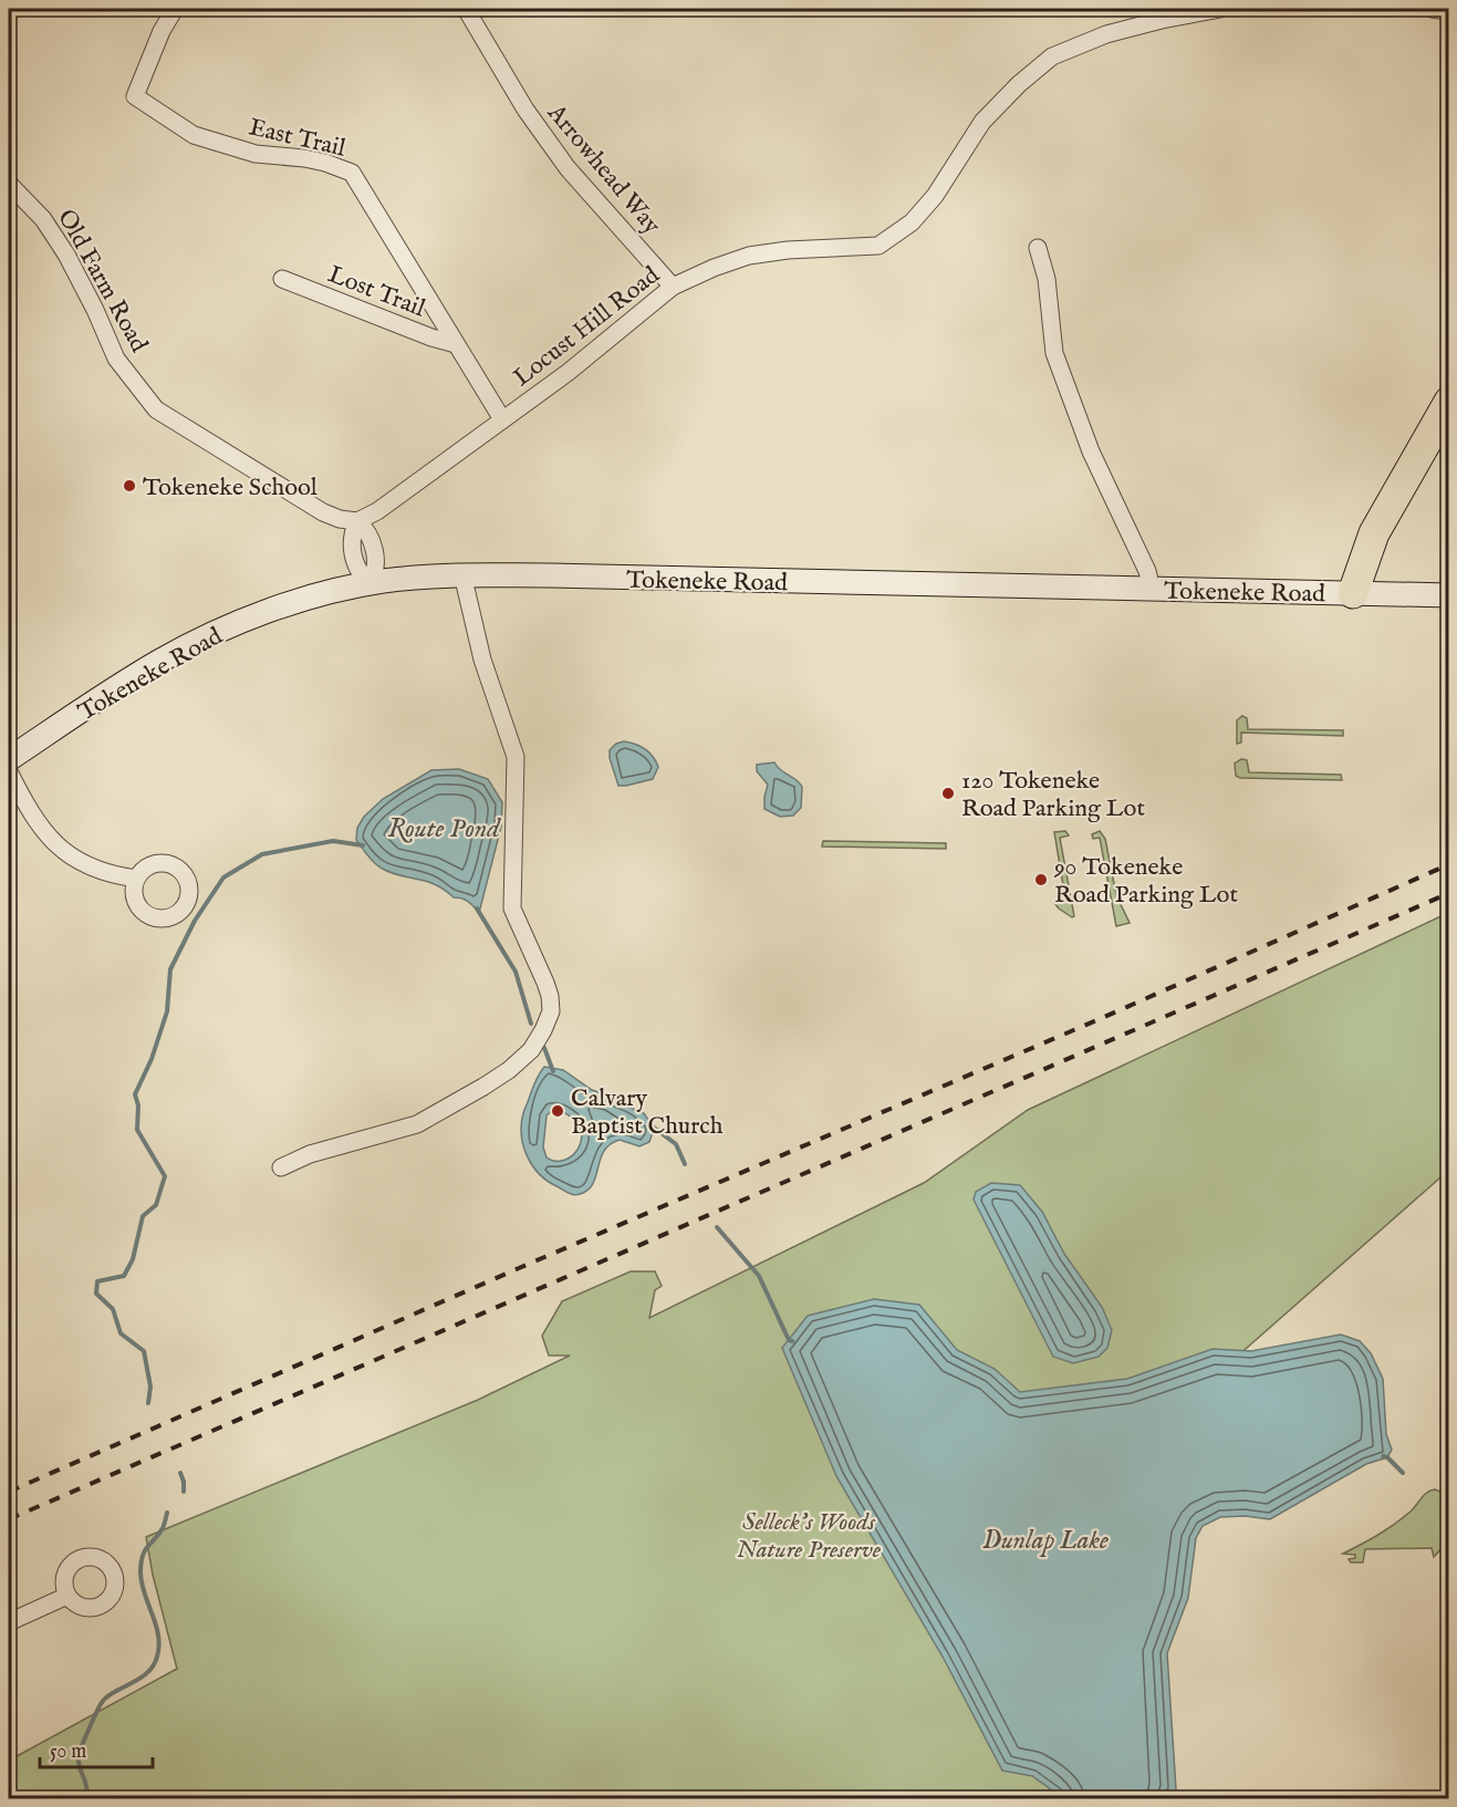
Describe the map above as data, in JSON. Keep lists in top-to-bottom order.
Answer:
{
  "streets": {
    "main road": ["Tokeneke Road"],
    "street": [
      "East Trail",
      "Arrowhead Way",
      "Old Farm Road",
      "Lost Trail",
      "Locust Hill Road"
    ]
  },
  "crossings": [
    ["East Trail", "Lost Trail"],
    ["East Trail", "Locust Hill Road"],
    ["Arrowhead Way", "Locust Hill Road"],
    ["Old Farm Road", "Locust Hill Road"]
  ],
  "water": ["Route Pond", "Dunlap Lake"],
  "parks": ["Selleck's Woods Nature Preserve"],
  "places": [
    "Tokeneke School",
    "120 Tokeneke Road Parking Lot",
    "90 Tokeneke Road Parking Lot",
    "Calvary Baptist Church"
  ],
  "scale_bar": "50 m"
}
